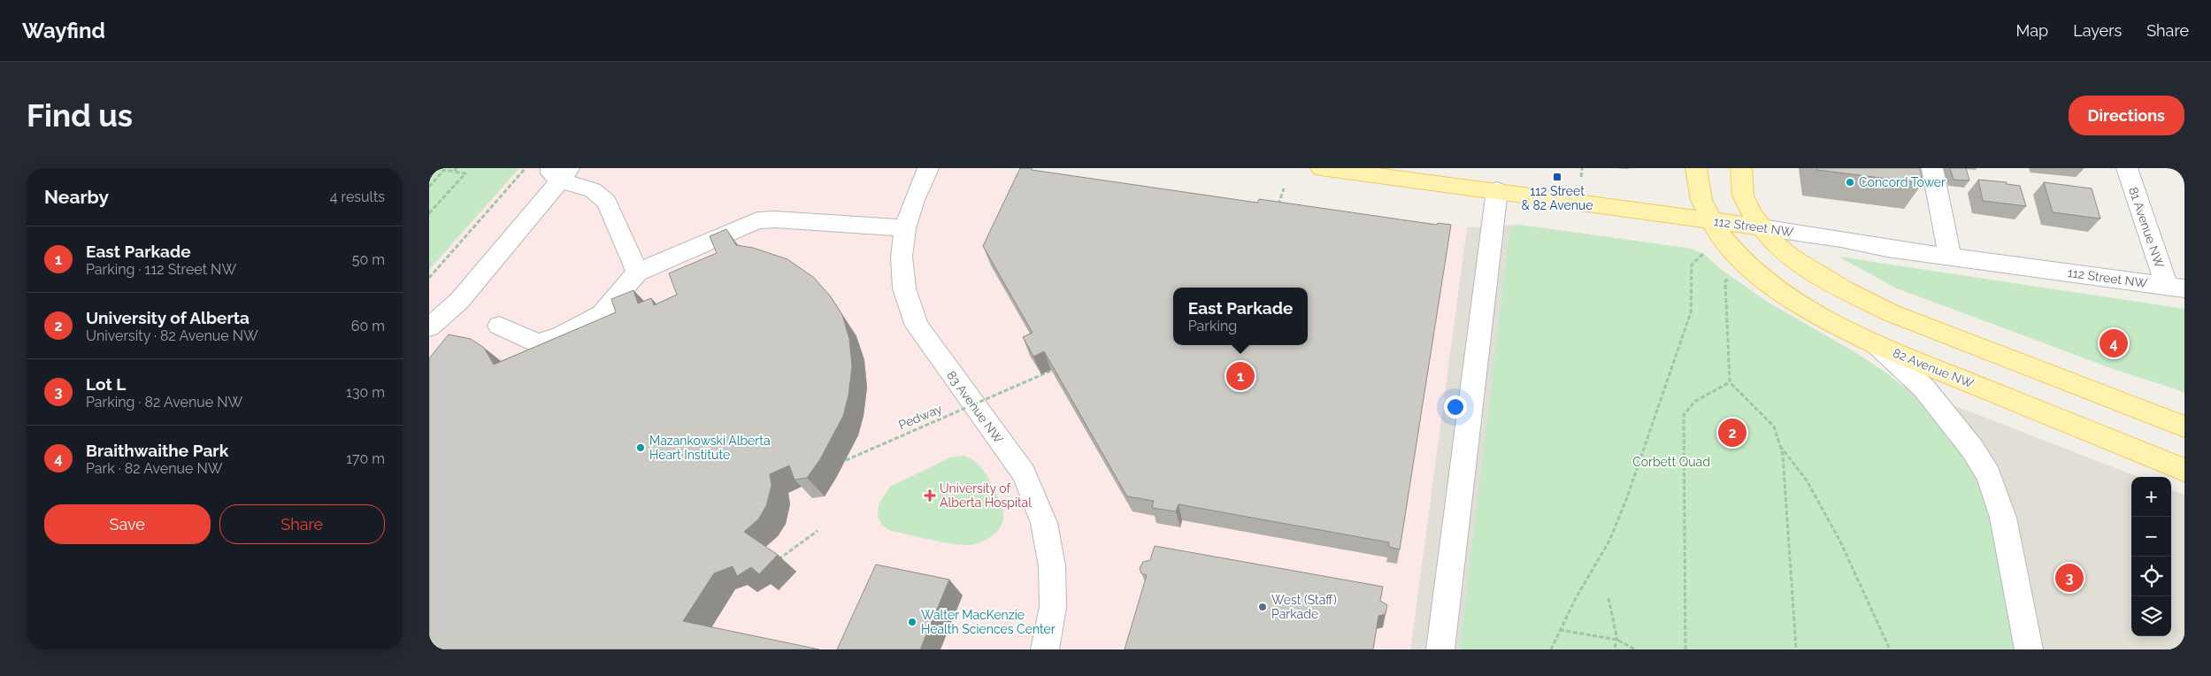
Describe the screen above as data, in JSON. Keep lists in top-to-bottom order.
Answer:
{
  "streets": {
    "main road": ["112 Street NW", "82 Avenue NW"],
    "street": ["81 Avenue NW", "83 Avenue NW"],
    "path": ["Pedway"]
  },
  "crossings": [
    ["112 Street NW", "81 Avenue NW"],
    ["112 Street NW", "82 Avenue NW"]
  ],
  "parks": ["Corbett Quad"],
  "places": {
    "transit": ["112 Street & 82 Avenue"],
    "other": [
      "Concord Tower",
      "Mazankowski Alberta Heart Institute",
      "West (Staff) Parkade",
      "Walter MacKenzie Health Sciences Center"
    ],
    "health": ["University of Alberta Hospital"]
  },
  "page": {
    "header": "Wayfind",
    "nav": ["Map", "Layers", "Share"],
    "buttons": [
      "Directions",
      ["Save", "Share"]
    ],
    "title": "Find us",
    "heading": ["Nearby", "4 results"],
    "list": [
      {
        "mark": "1",
        "name": "East Parkade",
        "note": "Parking · 112 Street NW",
        "value": "50 m"
      },
      {
        "mark": "2",
        "name": "University of Alberta",
        "note": "University · 82 Avenue NW",
        "value": "60 m"
      },
      {
        "mark": "3",
        "name": "Lot L",
        "note": "Parking · 82 Avenue NW",
        "value": "130 m"
      },
      {
        "mark": "4",
        "name": "Braithwaithe Park",
        "note": "Park · 82 Avenue NW",
        "value": "170 m"
      }
    ],
    "popup": ["East Parkade", "Parking"],
    "pins": [
      "4",
      "1",
      "2",
      "3"
    ],
    "map_buttons": ["+", "−"]
  }
}
